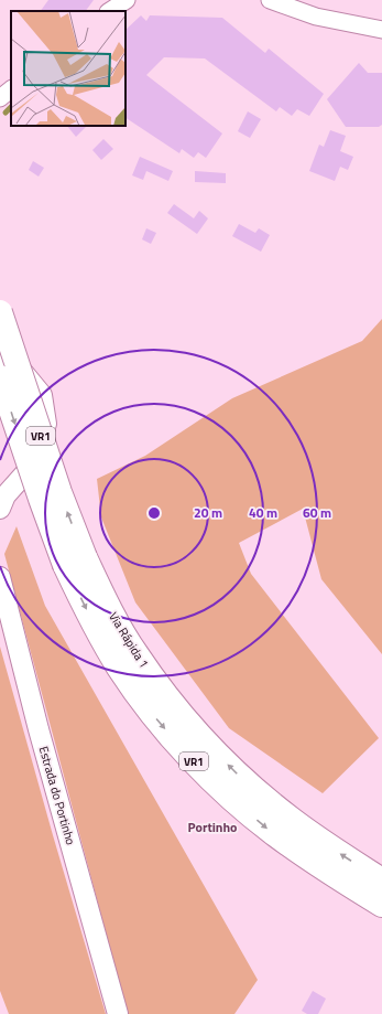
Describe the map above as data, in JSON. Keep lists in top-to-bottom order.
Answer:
{
  "streets": {
    "highway": ["VR1", "Via Rápida 1"],
    "street": ["Estrada do Portinho"]
  },
  "districts": ["Portinho"],
  "rings": ["20 m", "40 m", "60 m"]
}
